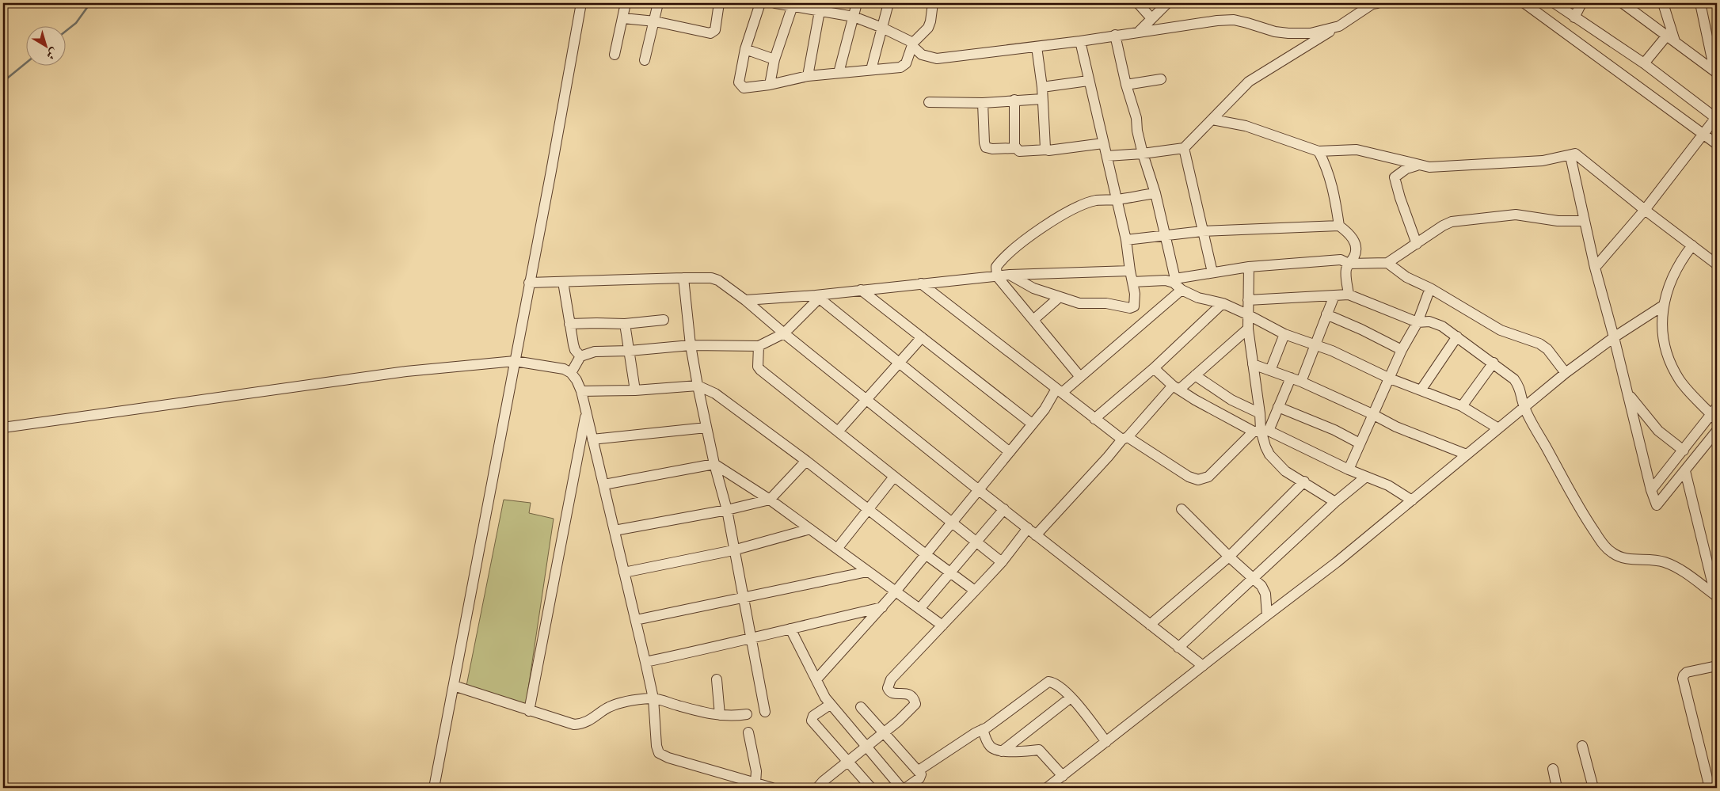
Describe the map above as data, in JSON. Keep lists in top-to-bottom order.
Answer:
{
  "north": "bottom right"
}
